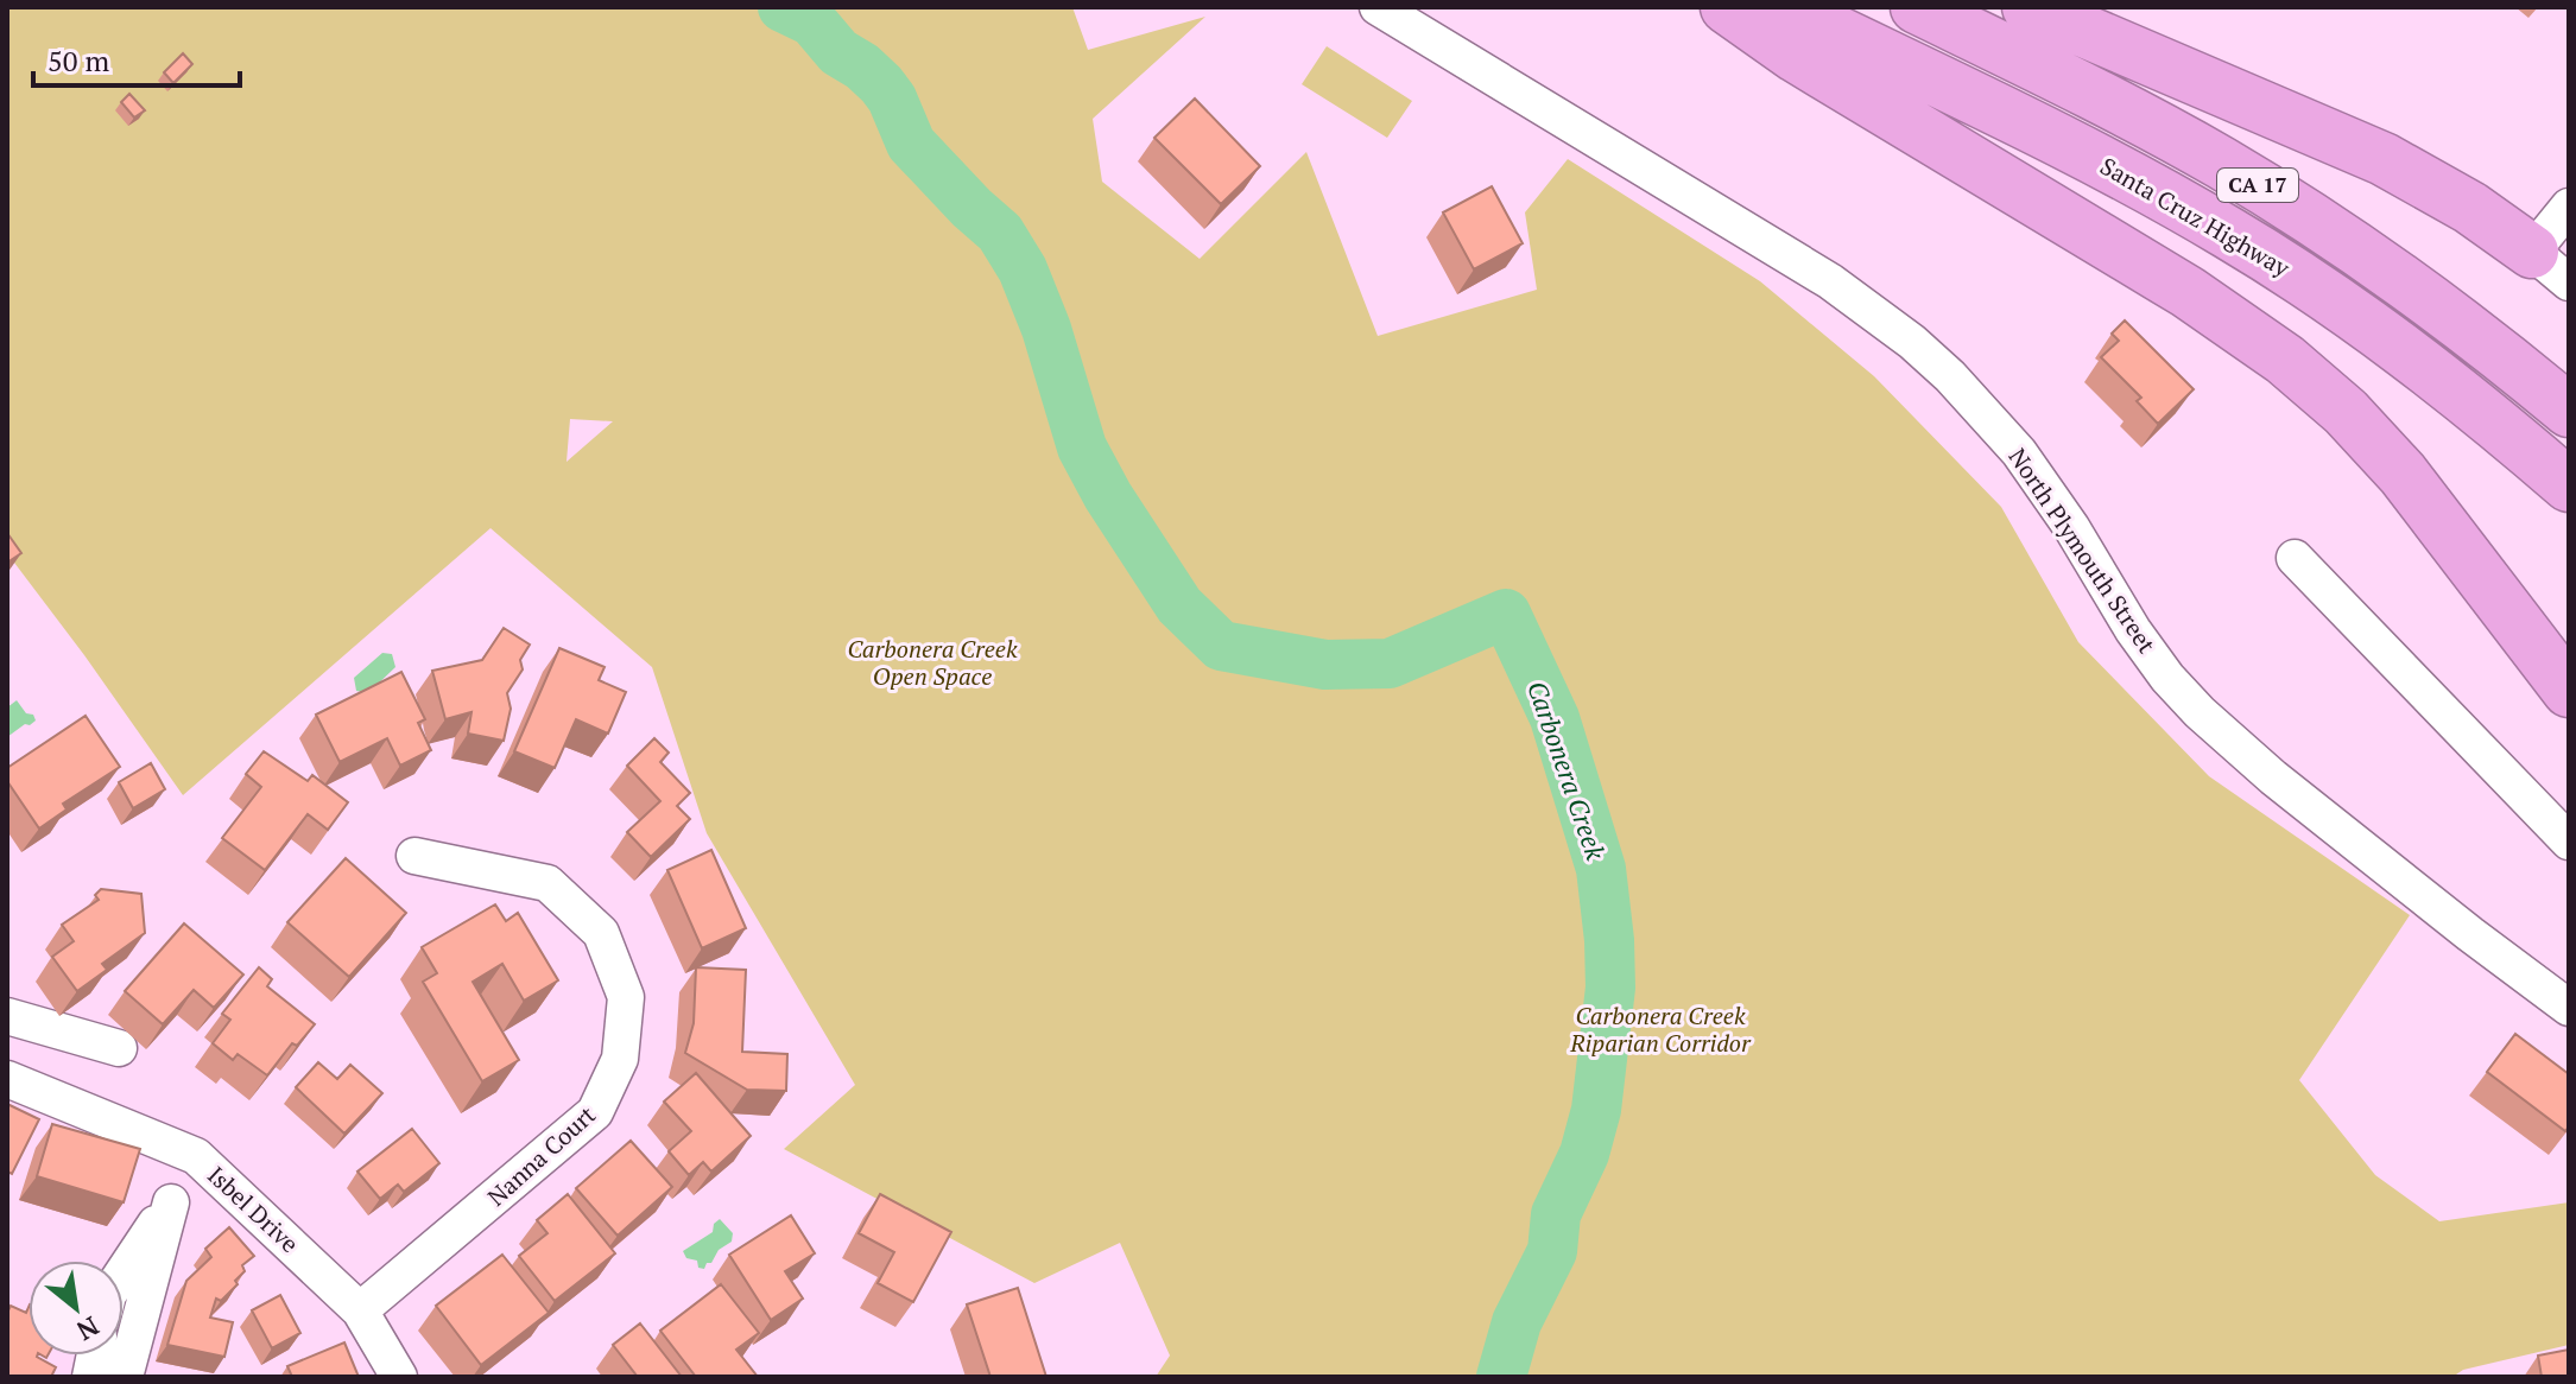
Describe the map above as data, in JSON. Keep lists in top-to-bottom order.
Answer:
{
  "streets": {
    "highway": ["CA 17", "Santa Cruz Highway"],
    "street": ["North Plymouth Street", "Nanna Court", "Isbel Drive"]
  },
  "crossings": [
    ["Nanna Court", "Isbel Drive"]
  ],
  "water": ["Carbonera Creek"],
  "parks": ["Carbonera Creek Open Space", "Carbonera Creek Riparian Corridor"],
  "scale_bar": "50 m",
  "north": "bottom right"
}
